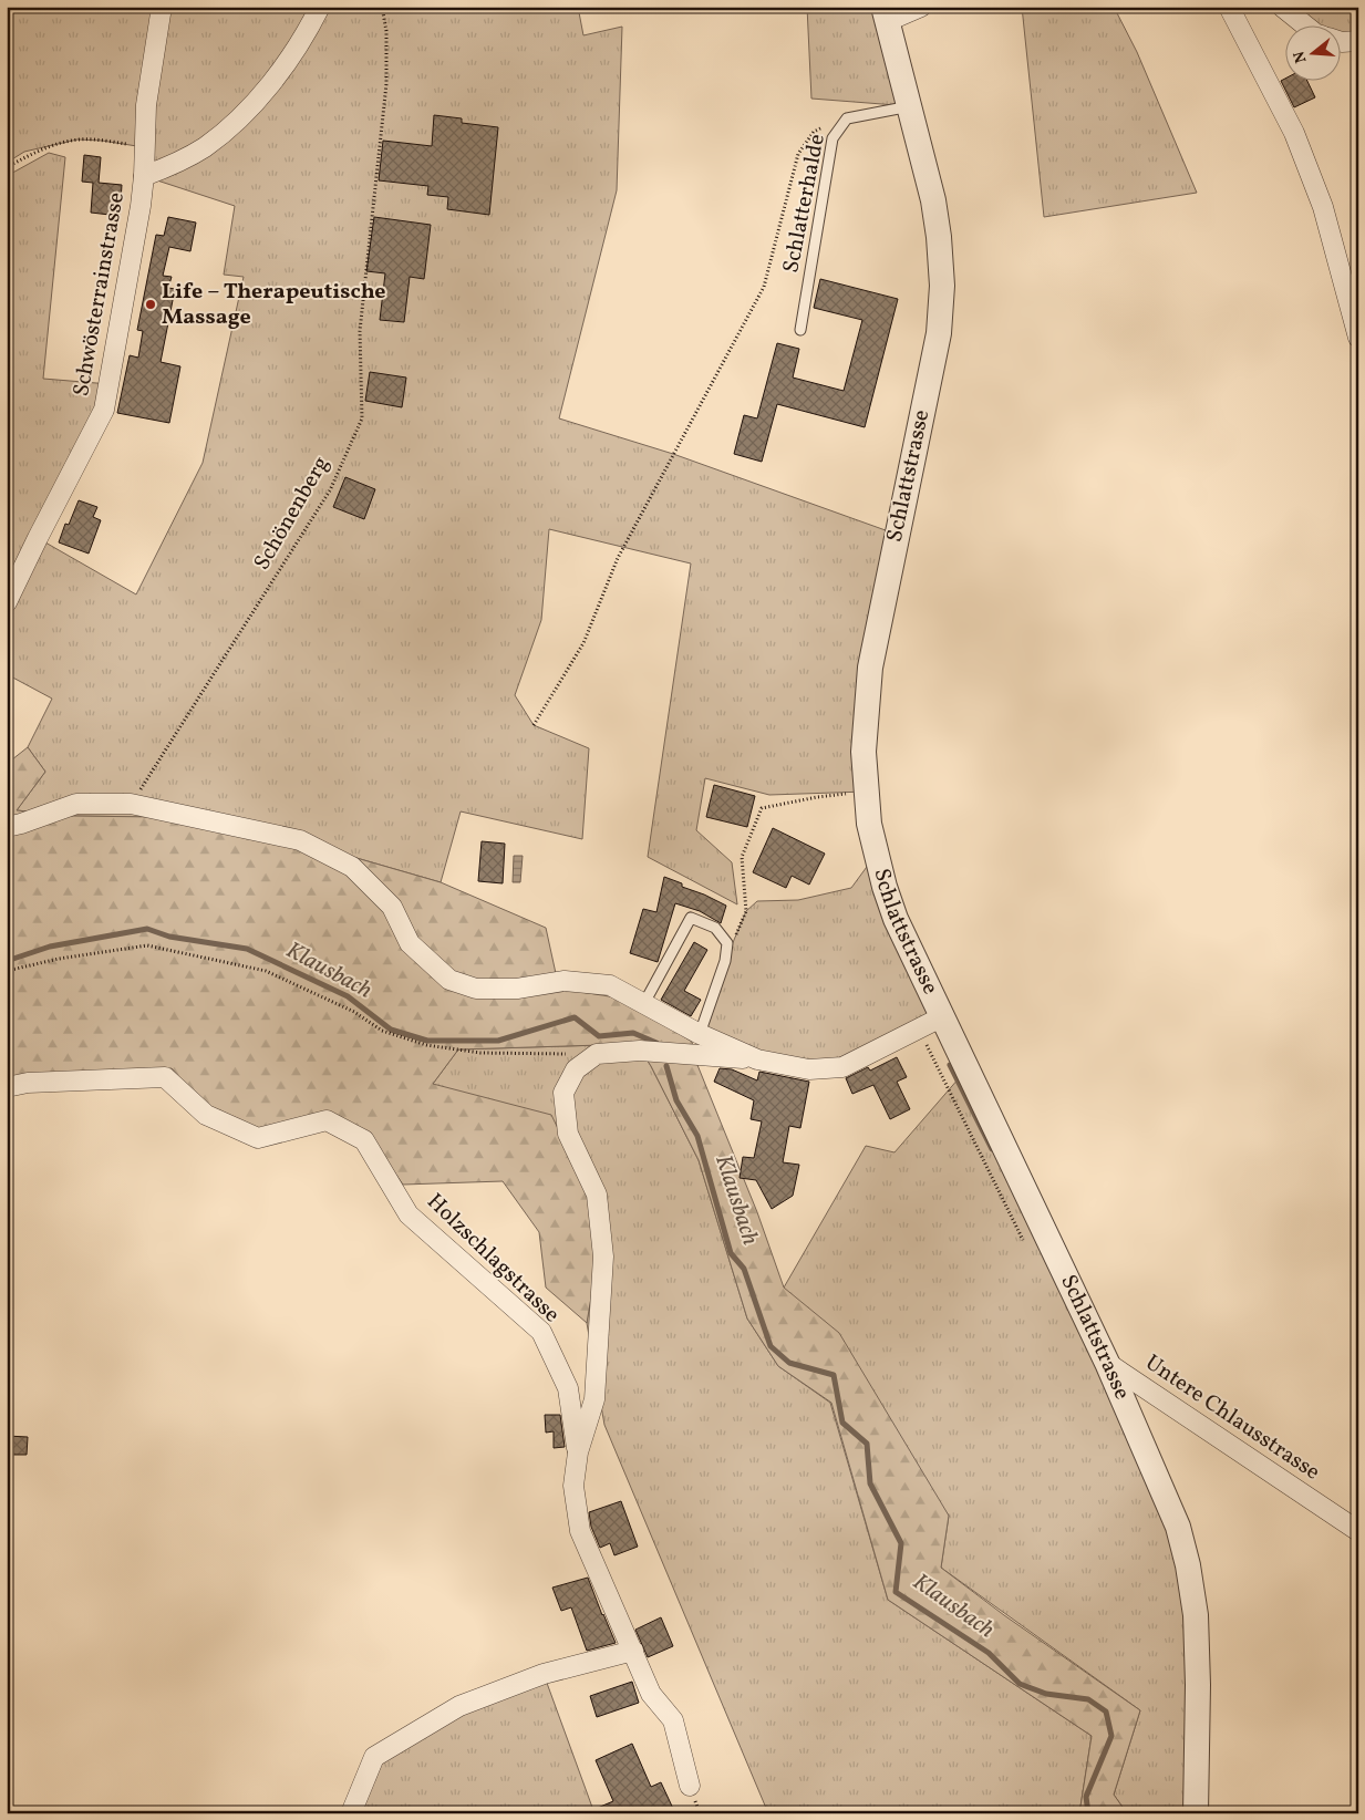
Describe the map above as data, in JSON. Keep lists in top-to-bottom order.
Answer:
{
  "streets": {
    "street": [
      "Schwösterrainstrasse",
      "Schlattstrasse",
      "Holzschlagstrasse",
      "Untere Chlausstrasse"
    ],
    "lane": ["Schlatterhalde"],
    "path": ["Schönenberg"]
  },
  "crossings": [
    ["Schlatterhalde", "Schlattstrasse"],
    ["Schlattstrasse", "Untere Chlausstrasse"]
  ],
  "water": ["Klausbach"],
  "places": ["Life – Therapeutische Massage"],
  "north": "left"
}
